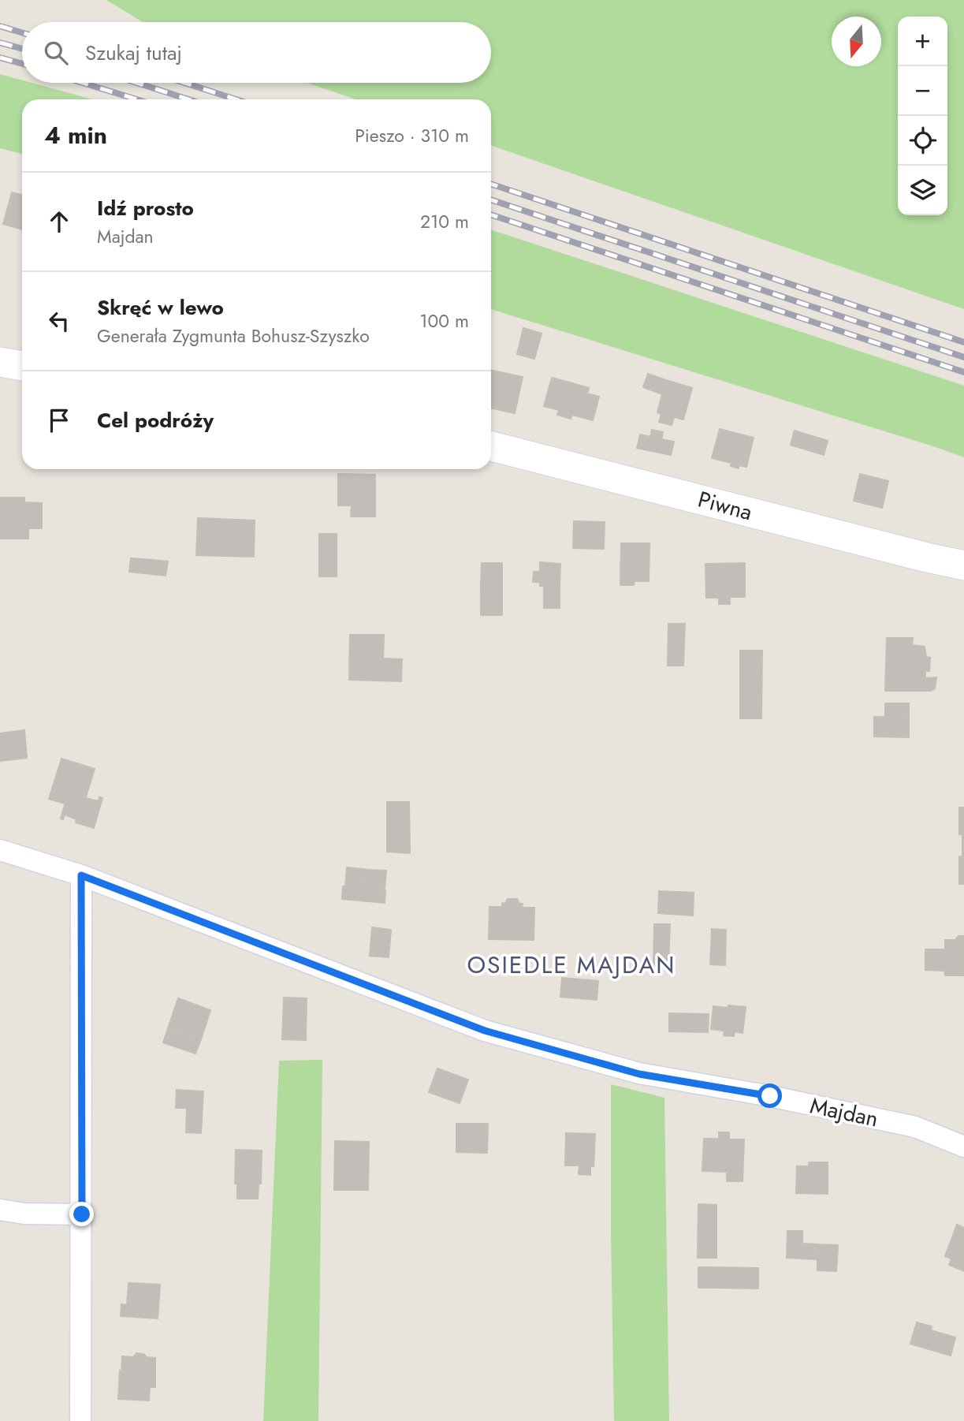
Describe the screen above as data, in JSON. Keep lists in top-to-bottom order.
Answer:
{
  "streets": {
    "street": ["Piwna", "Majdan"]
  },
  "districts": ["OSIEDLE MAJDAN"],
  "north": "bottom",
  "page": {
    "map_buttons": ["+", "−"],
    "search": "Szukaj tutaj",
    "heading": ["4 min", "Pieszo · 310 m"],
    "list": [
      ["Idź prosto", "Majdan", "210 m"],
      ["Skręć w lewo", "Generała Zygmunta Bohusz-Szyszko", "100 m"],
      "Cel podróży"
    ]
  }
}
